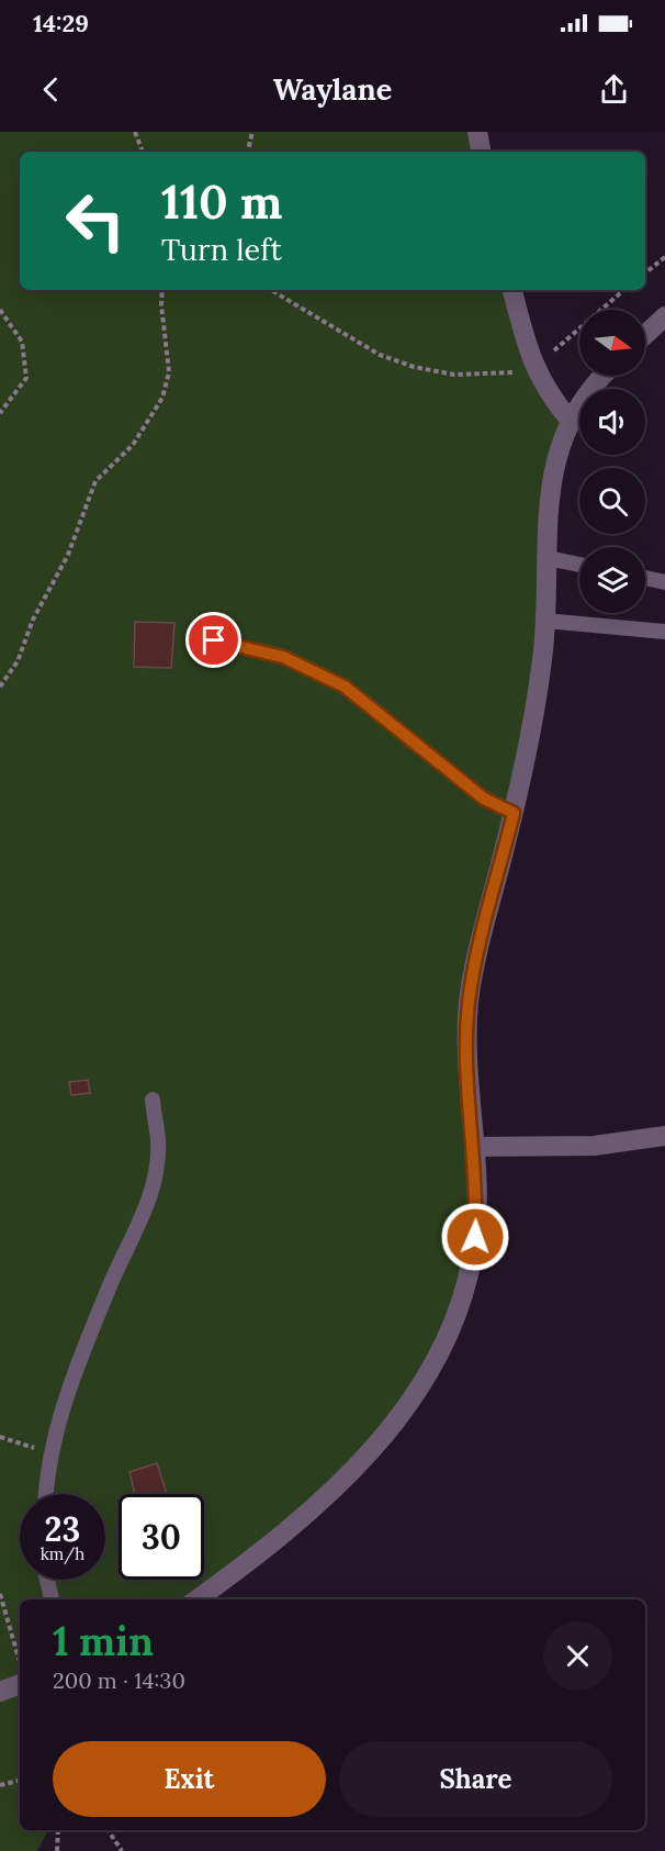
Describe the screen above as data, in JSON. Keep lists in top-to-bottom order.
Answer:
{
  "north": "right",
  "page": {
    "status": "14:29",
    "header": "Waylane",
    "turn": ["110 m", "Turn left"],
    "speed": "23 km/h",
    "limit": "30",
    "heading": ["1 min", "200 m · 14:30"],
    "buttons": ["Exit", "Share"]
  }
}
